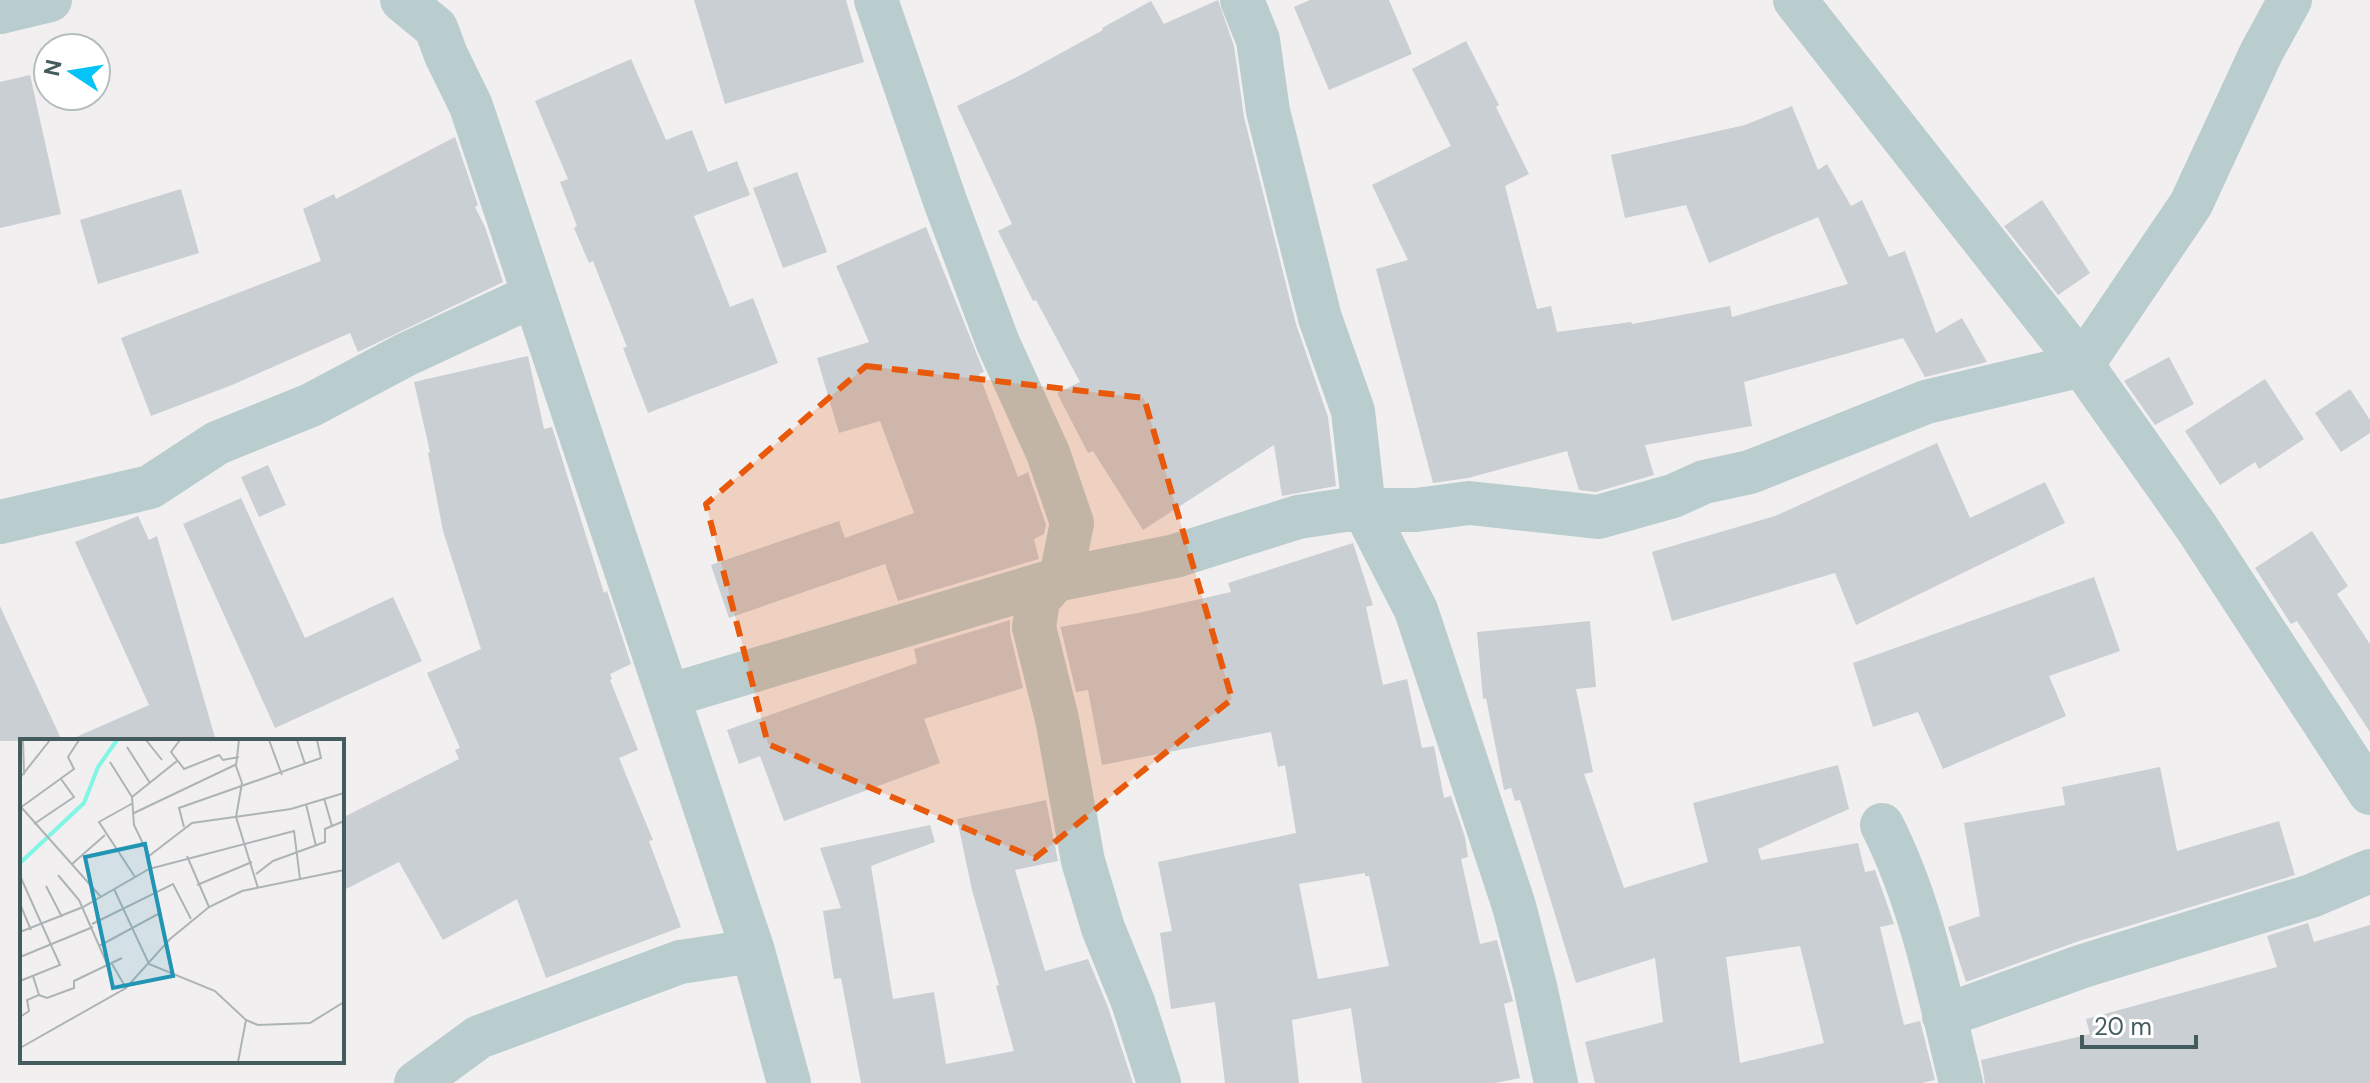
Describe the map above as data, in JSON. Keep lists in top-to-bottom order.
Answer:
{
  "scale_bar": "20 m",
  "north": "left"
}
